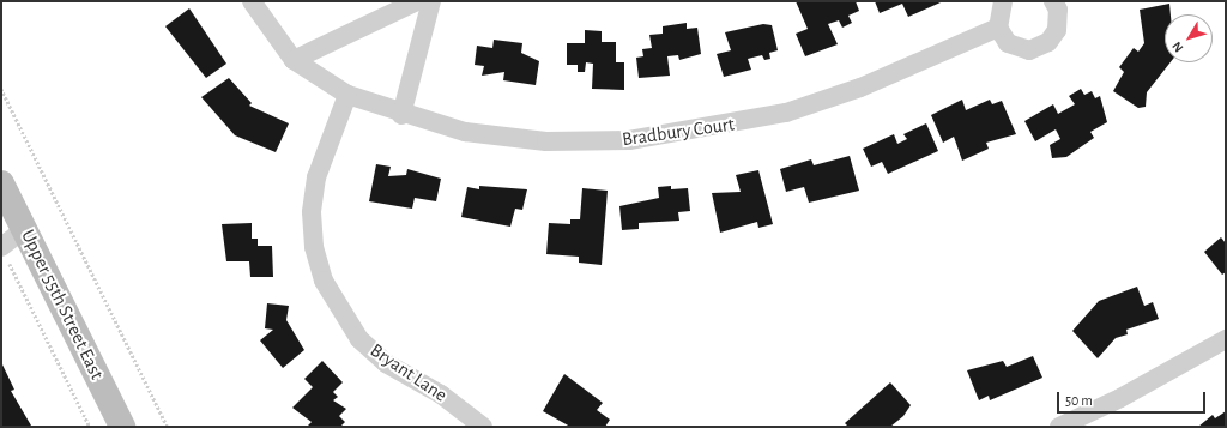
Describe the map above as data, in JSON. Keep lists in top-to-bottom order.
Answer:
{
  "streets": {
    "street": ["Bradbury Court", "Upper 55th Street East", "Bryant Lane"]
  },
  "crossings": [
    ["Bradbury Court", "Bryant Lane"]
  ],
  "scale_bar": "50 m",
  "north": "bottom left"
}
